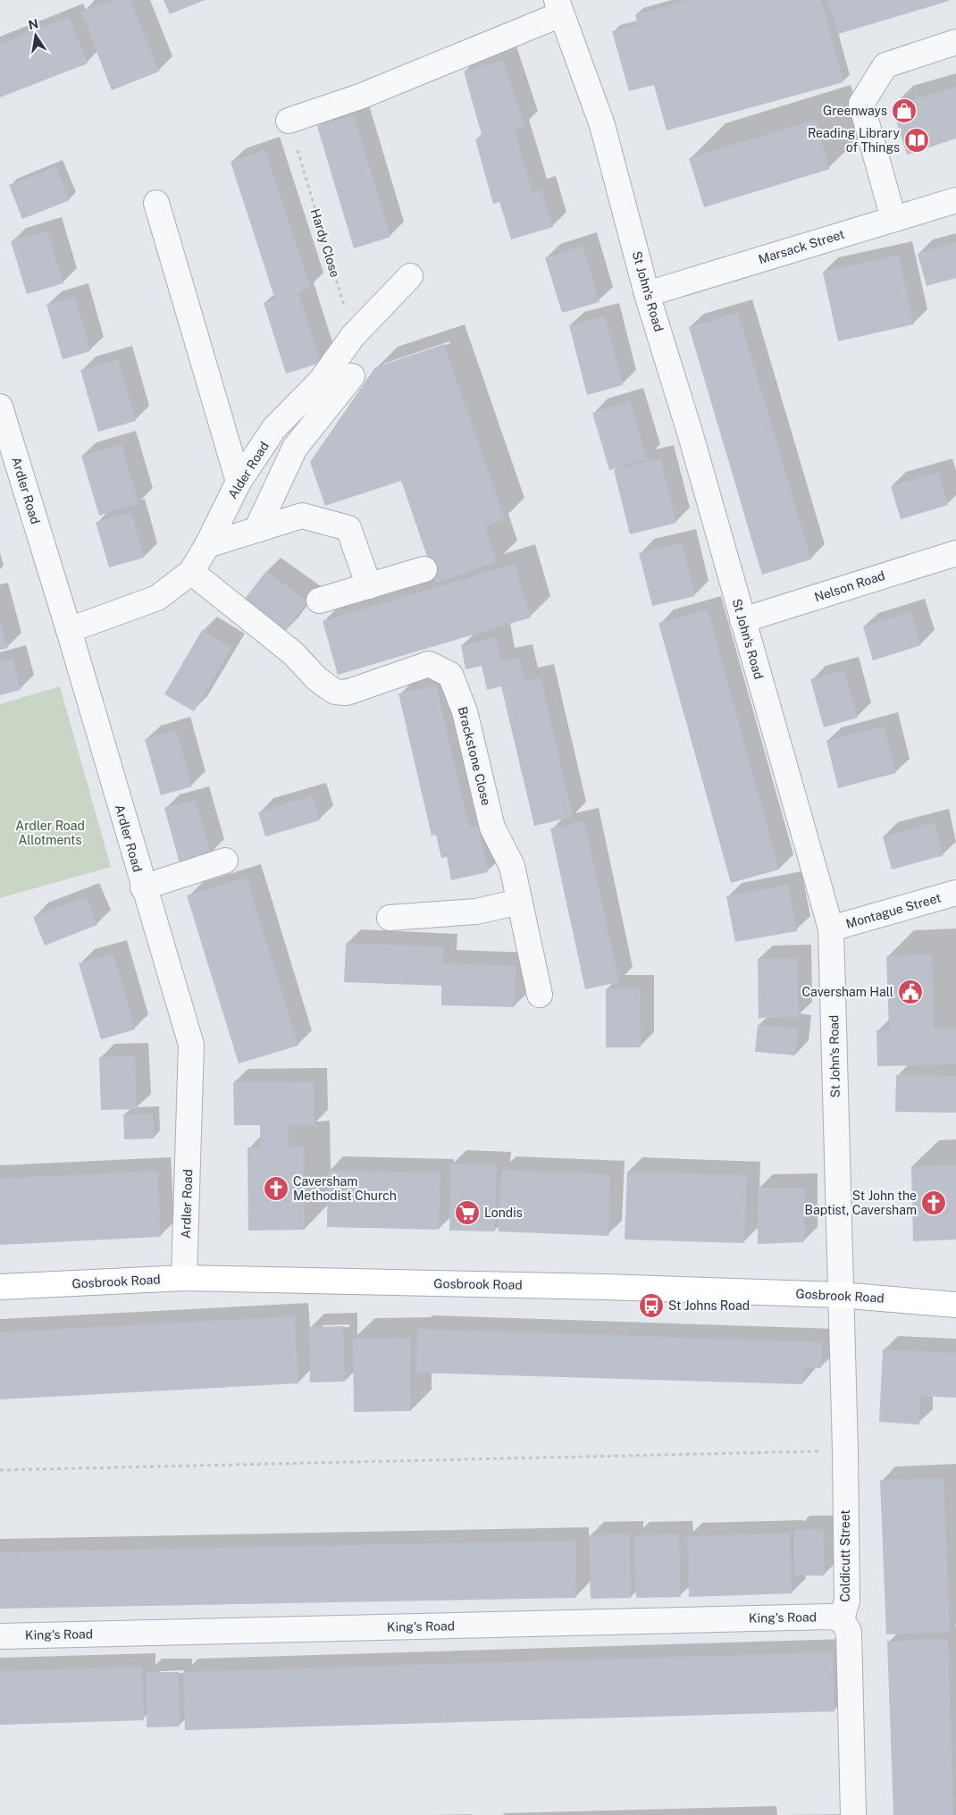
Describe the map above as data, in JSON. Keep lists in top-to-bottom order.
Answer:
{
  "streets": {
    "main road": ["Gosbrook Road"],
    "street": [
      "Marsack Street",
      "St John's Road",
      "Alder Road",
      "Ardler Road",
      "Nelson Road",
      "Brackstone Close",
      "Montague Street",
      "Coldicutt Street",
      "King's Road"
    ],
    "path": ["Hardy Close"]
  },
  "crossings": [
    ["Hardy Close", "Alder Road"],
    ["Marsack Street", "St John's Road"],
    ["St John's Road", "Nelson Road"],
    ["St John's Road", "Montague Street"],
    ["St John's Road", "Gosbrook Road"],
    ["St John's Road", "Coldicutt Street"],
    ["Alder Road", "Ardler Road"],
    ["Alder Road", "Brackstone Close"],
    ["Ardler Road", "Gosbrook Road"],
    ["Gosbrook Road", "Coldicutt Street"],
    ["Coldicutt Street", "King's Road"]
  ],
  "parks": ["Ardler Road Allotments"],
  "places": {
    "shop": ["Greenways"],
    "library": ["Reading Library of Things"],
    "public building": ["Caversham Hall"],
    "church": ["Caversham Methodist Church", "St John the Baptist, Caversham"],
    "supermarket": ["Londis"],
    "bus stop": ["St Johns Road"]
  },
  "north": "top"
}
